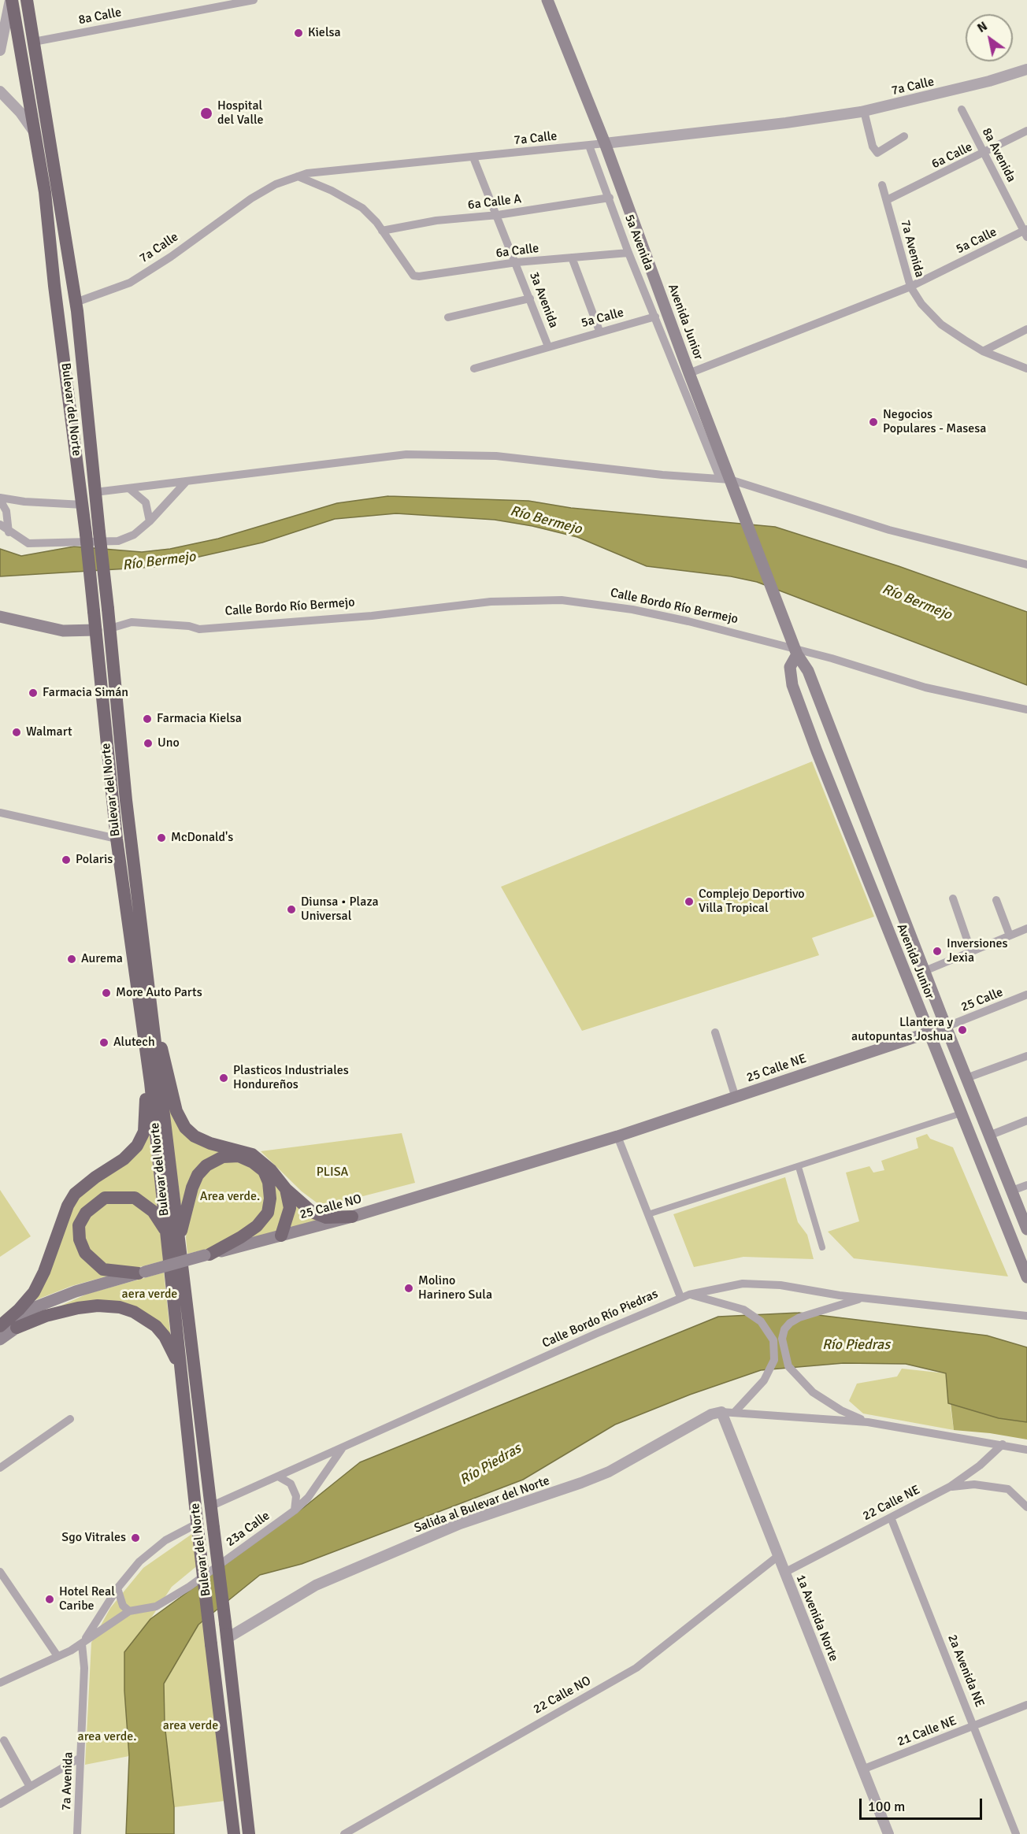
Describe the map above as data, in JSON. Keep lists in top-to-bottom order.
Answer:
{
  "streets": {
    "highway": ["Bulevar del Norte"],
    "main road": ["Avenida Junior", "25 Calle NE", "25 Calle NO"],
    "street": [
      "8a Calle",
      "7a Calle",
      "8a Avenida",
      "6a Calle",
      "6a Calle A",
      "5a Calle",
      "5a Avenida",
      "7a Avenida",
      "3a Avenida",
      "Calle Bordo Río Bermejo",
      "25 Calle",
      "Calle Bordo Río Piedras",
      "22 Calle NE",
      "Salida al Bulevar del Norte",
      "23a Calle",
      "1a Avenida Norte",
      "2a Avenida NE",
      "22 Calle NO",
      "21 Calle NE"
    ]
  },
  "crossings": [
    ["8a Calle", "Bulevar del Norte"],
    ["7a Calle", "5a Avenida"],
    ["7a Calle", "3a Avenida"],
    ["7a Calle", "Avenida Junior"],
    ["7a Calle", "Bulevar del Norte"],
    ["8a Avenida", "6a Calle"],
    ["8a Avenida", "5a Calle"],
    ["6a Calle", "6a Calle A"],
    ["6a Calle", "5a Avenida"],
    ["6a Calle", "7a Avenida"],
    ["6a Calle", "3a Avenida"],
    ["6a Calle A", "5a Avenida"],
    ["6a Calle A", "3a Avenida"],
    ["5a Calle", "5a Avenida"],
    ["5a Calle", "7a Avenida"],
    ["5a Calle", "3a Avenida"],
    ["5a Calle", "Avenida Junior"],
    ["5a Avenida", "Avenida Junior"],
    ["7a Avenida", "23a Calle"],
    ["Avenida Junior", "Calle Bordo Río Bermejo"],
    ["Avenida Junior", "25 Calle"],
    ["Avenida Junior", "25 Calle NE"],
    ["Bulevar del Norte", "Calle Bordo Río Bermejo"],
    ["Bulevar del Norte", "Calle Bordo Río Piedras"],
    ["Bulevar del Norte", "Salida al Bulevar del Norte"],
    ["25 Calle", "25 Calle NE"],
    ["25 Calle NE", "25 Calle NO"],
    ["Calle Bordo Río Piedras", "23a Calle"],
    ["22 Calle NE", "1a Avenida Norte"],
    ["22 Calle NE", "2a Avenida NE"],
    ["Salida al Bulevar del Norte", "1a Avenida Norte"],
    ["1a Avenida Norte", "22 Calle NO"],
    ["1a Avenida Norte", "21 Calle NE"],
    ["2a Avenida NE", "21 Calle NE"]
  ],
  "water": ["Río Bermejo", "Río Piedras"],
  "parks": [
    "PLISA",
    "Area verde.",
    "aera verde",
    "area verde",
    "area verde."
  ],
  "places": [
    "Kielsa",
    "Hospital del Valle",
    "Negocios Populares - Masesa",
    "Farmacia Simán",
    "Farmacia Kielsa",
    "Walmart",
    "Uno",
    "McDonald's",
    "Polaris",
    "Complejo Deportivo Villa Tropical",
    "Diunsa • Plaza Universal",
    "Inversiones Jexia",
    "Aurema",
    "More Auto Parts",
    "Llantera y autopuntas Joshua",
    "Alutech",
    "Plasticos Industriales Hondureños",
    "Molino Harinero Sula",
    "Sgo Vitrales",
    "Hotel Real Caribe"
  ],
  "scale_bar": "100 m",
  "north": "top left"
}
